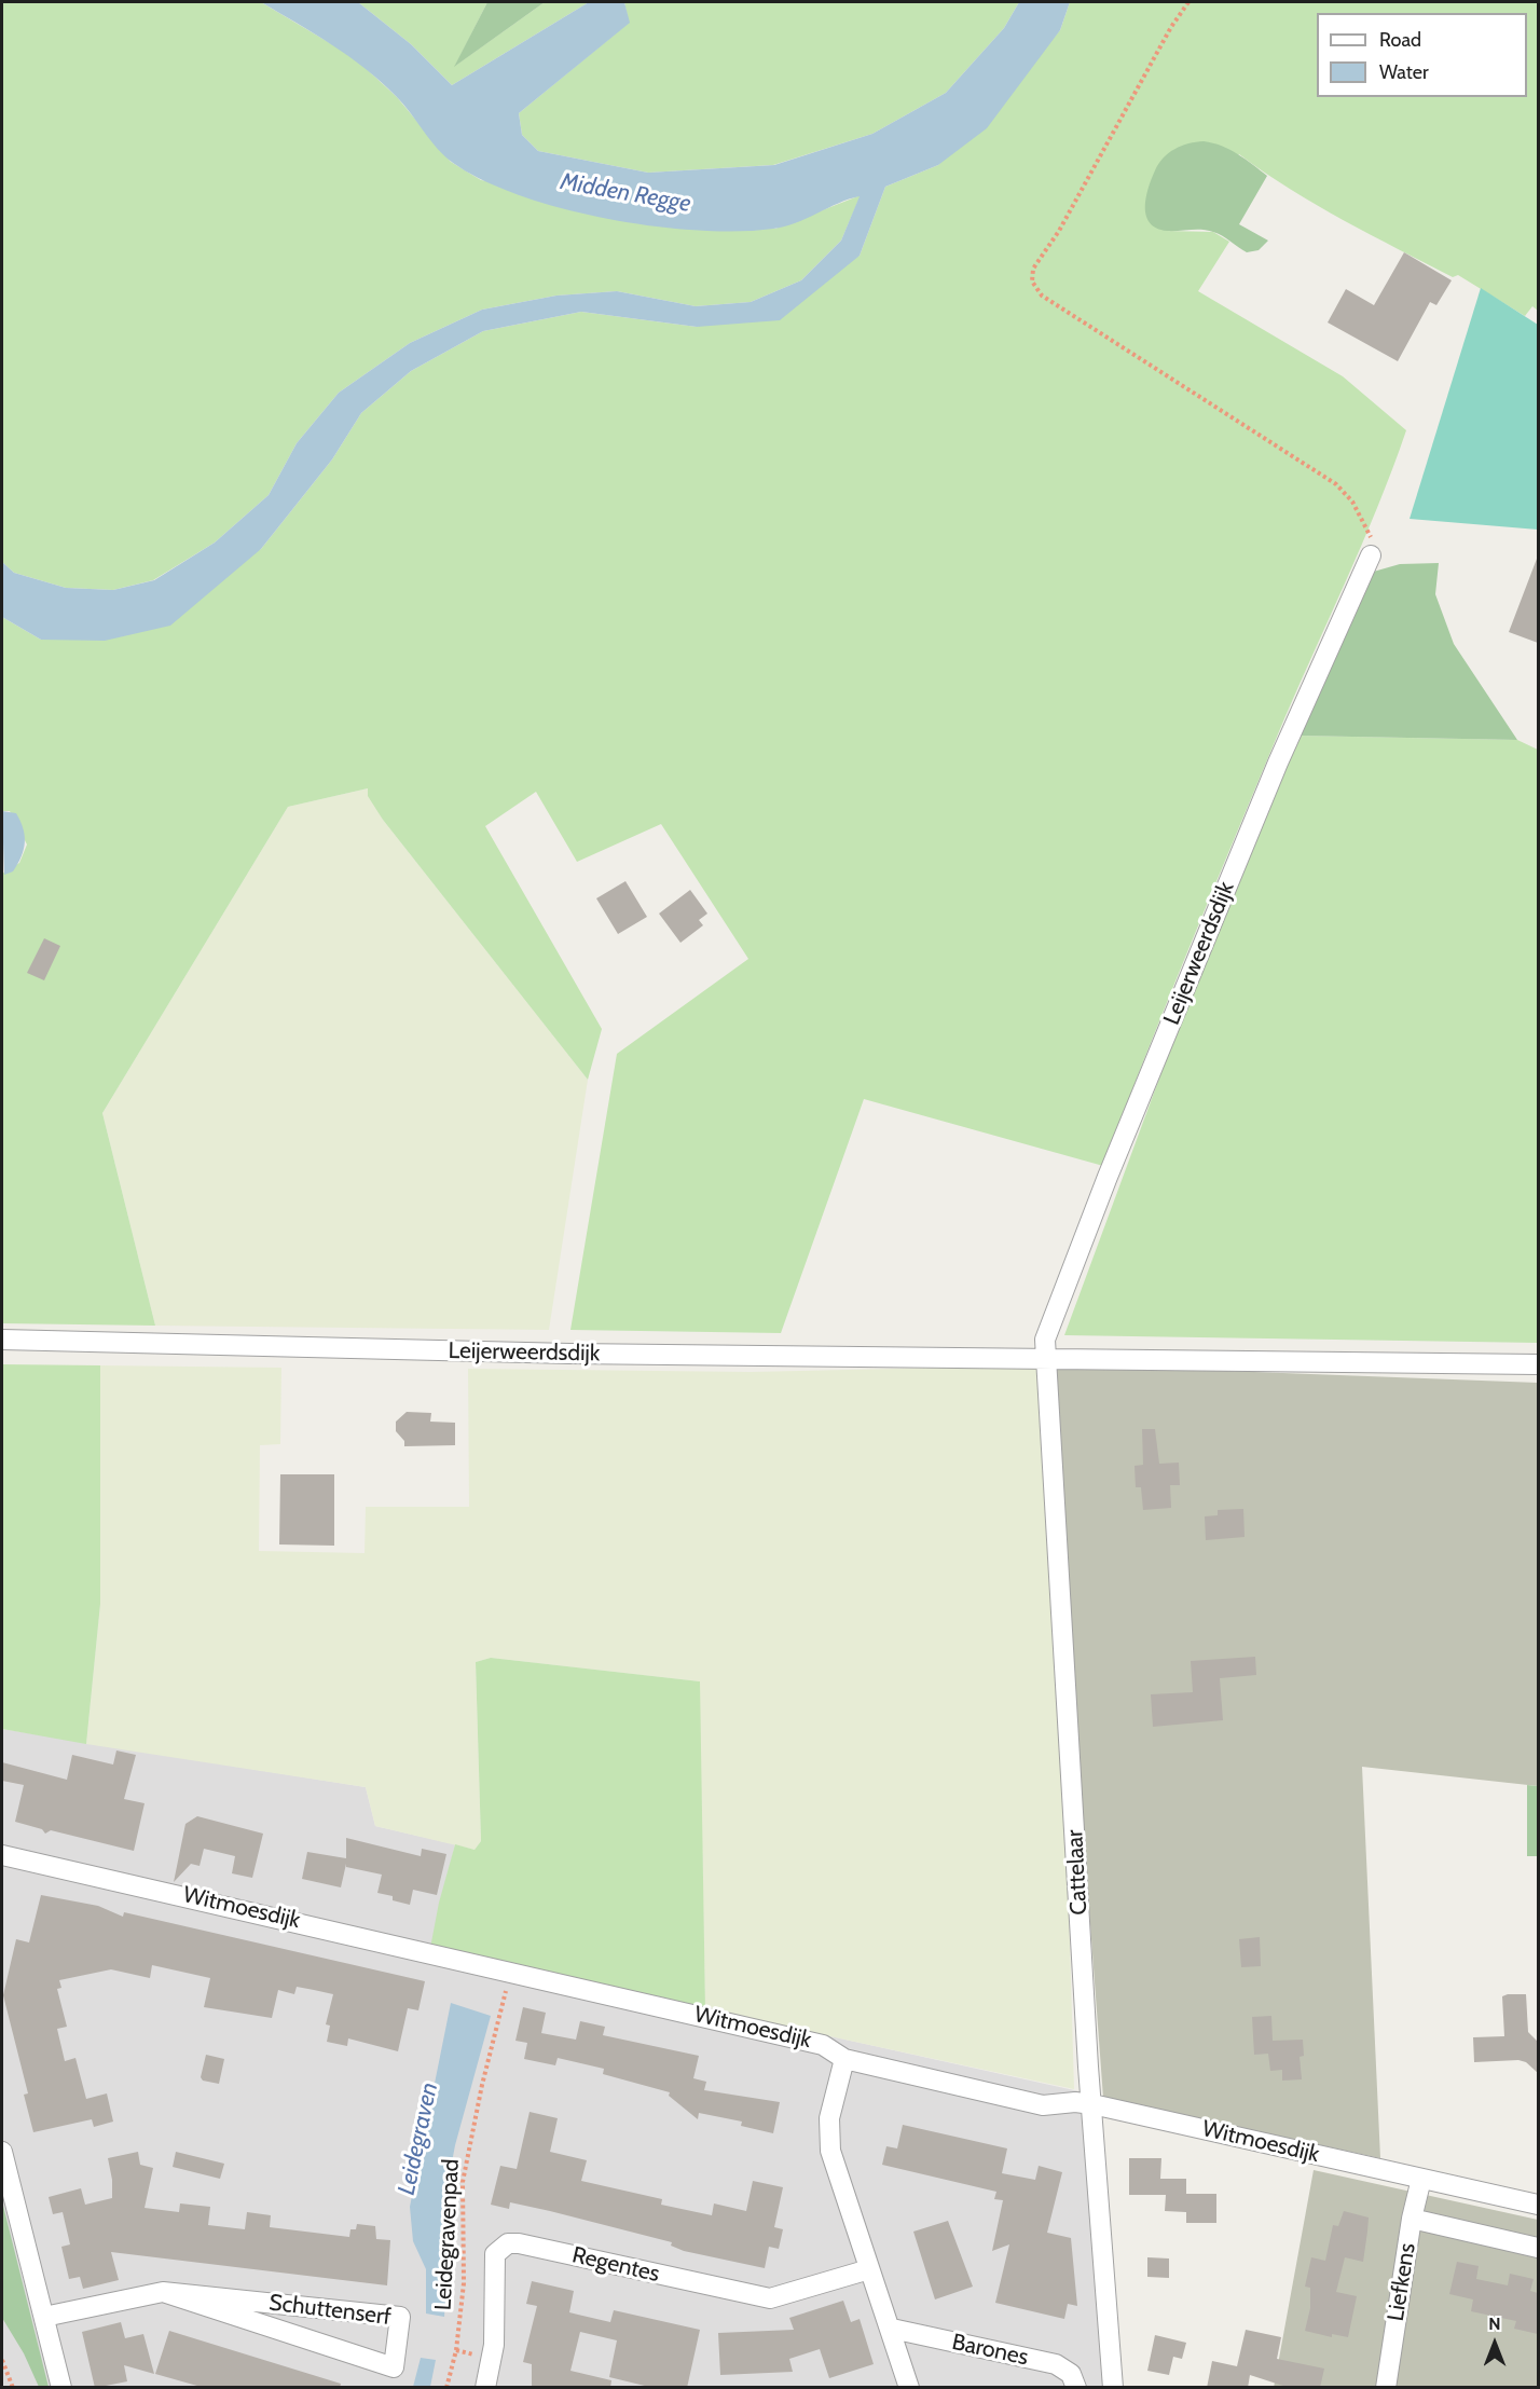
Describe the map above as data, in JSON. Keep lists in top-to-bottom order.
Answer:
{
  "streets": {
    "street": [
      "Leijerweerdsdijk",
      "Cattelaar",
      "Witmoesdijk",
      "Regentes",
      "Liefkens",
      "Schuttenserf",
      "Barones"
    ],
    "path": ["Leidegravenpad"]
  },
  "crossings": [
    ["Leijerweerdsdijk", "Cattelaar"],
    ["Cattelaar", "Witmoesdijk"],
    ["Witmoesdijk", "Leidegravenpad"],
    ["Witmoesdijk", "Liefkens"]
  ],
  "water": ["Midden Regge", "Leidegraven"],
  "legend": ["Road", "Water"],
  "north": "top"
}
